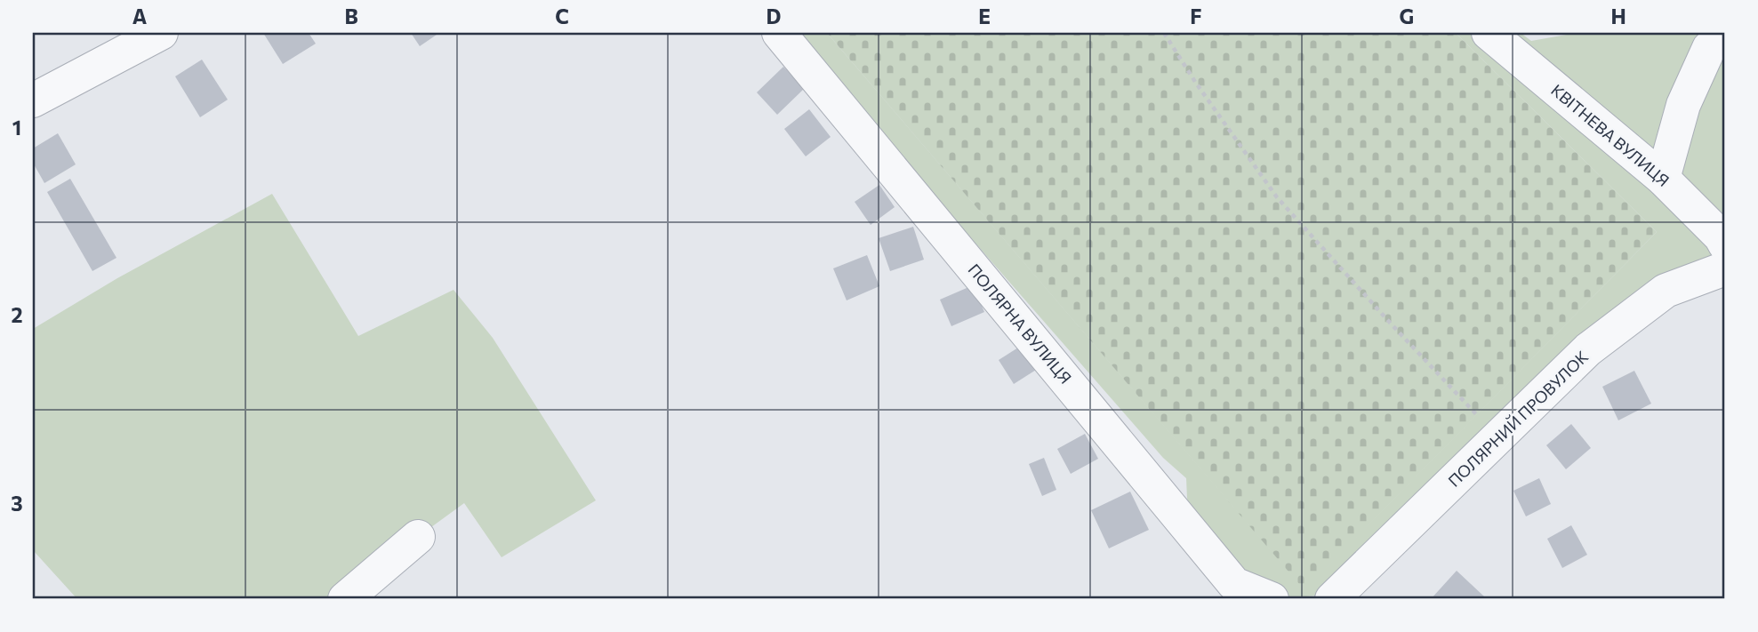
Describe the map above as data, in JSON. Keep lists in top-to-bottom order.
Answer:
{
  "streets": {
    "street": ["КВІТНЕВА ВУЛИЦЯ", "ПОЛЯРНА ВУЛИЦЯ", "ПОЛЯРНИЙ ПРОВУЛОК"]
  },
  "grid": {
    "columns": [
      "A",
      "B",
      "C",
      "D",
      "E",
      "F",
      "G",
      "H"
    ],
    "rows": ["1", "2", "3"]
  }
}
